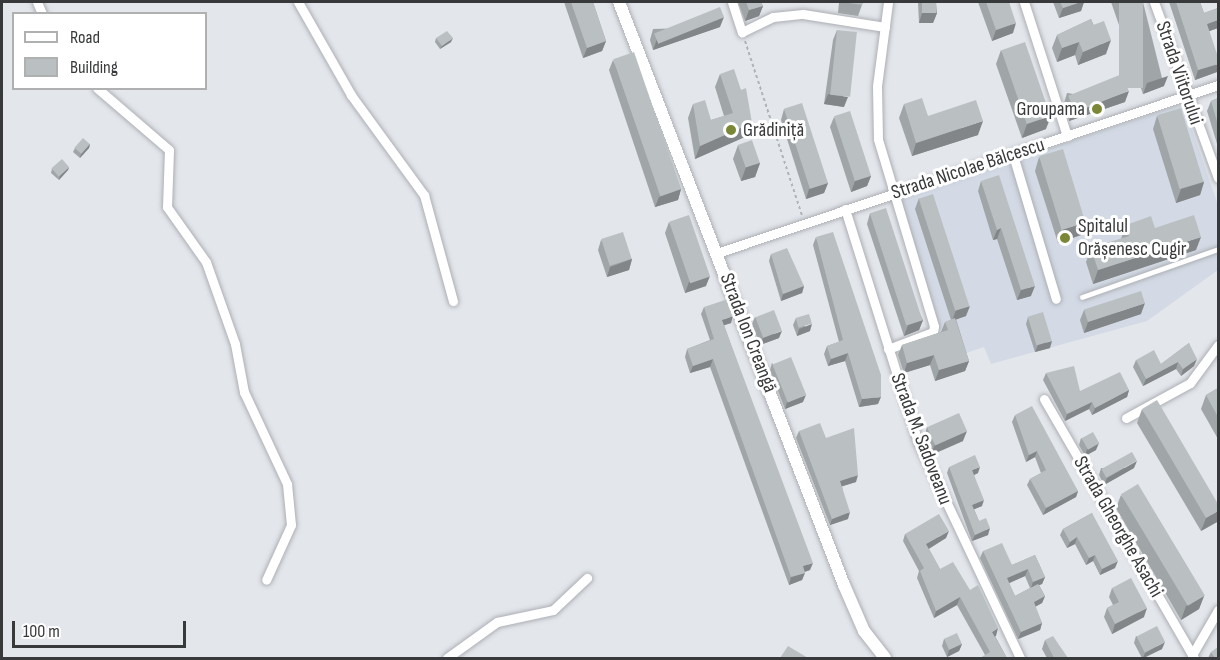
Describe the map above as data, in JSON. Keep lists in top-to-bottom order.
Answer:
{
  "streets": {
    "street": [
      "Strada Viitorului",
      "Strada Nicolae Bălcescu",
      "Strada Ion Creangă",
      "Strada M. Sadoveanu",
      "Strada Gheorghe Asachi"
    ]
  },
  "crossings": [
    ["Strada Viitorului", "Strada Nicolae Bălcescu"],
    ["Strada Nicolae Bălcescu", "Strada Ion Creangă"],
    ["Strada Nicolae Bălcescu", "Strada M. Sadoveanu"]
  ],
  "places": ["Groupama", "Grădiniță", "Spitalul Orășenesc Cugir"],
  "legend": ["Road", "Building"],
  "scale_bar": "100 m"
}
